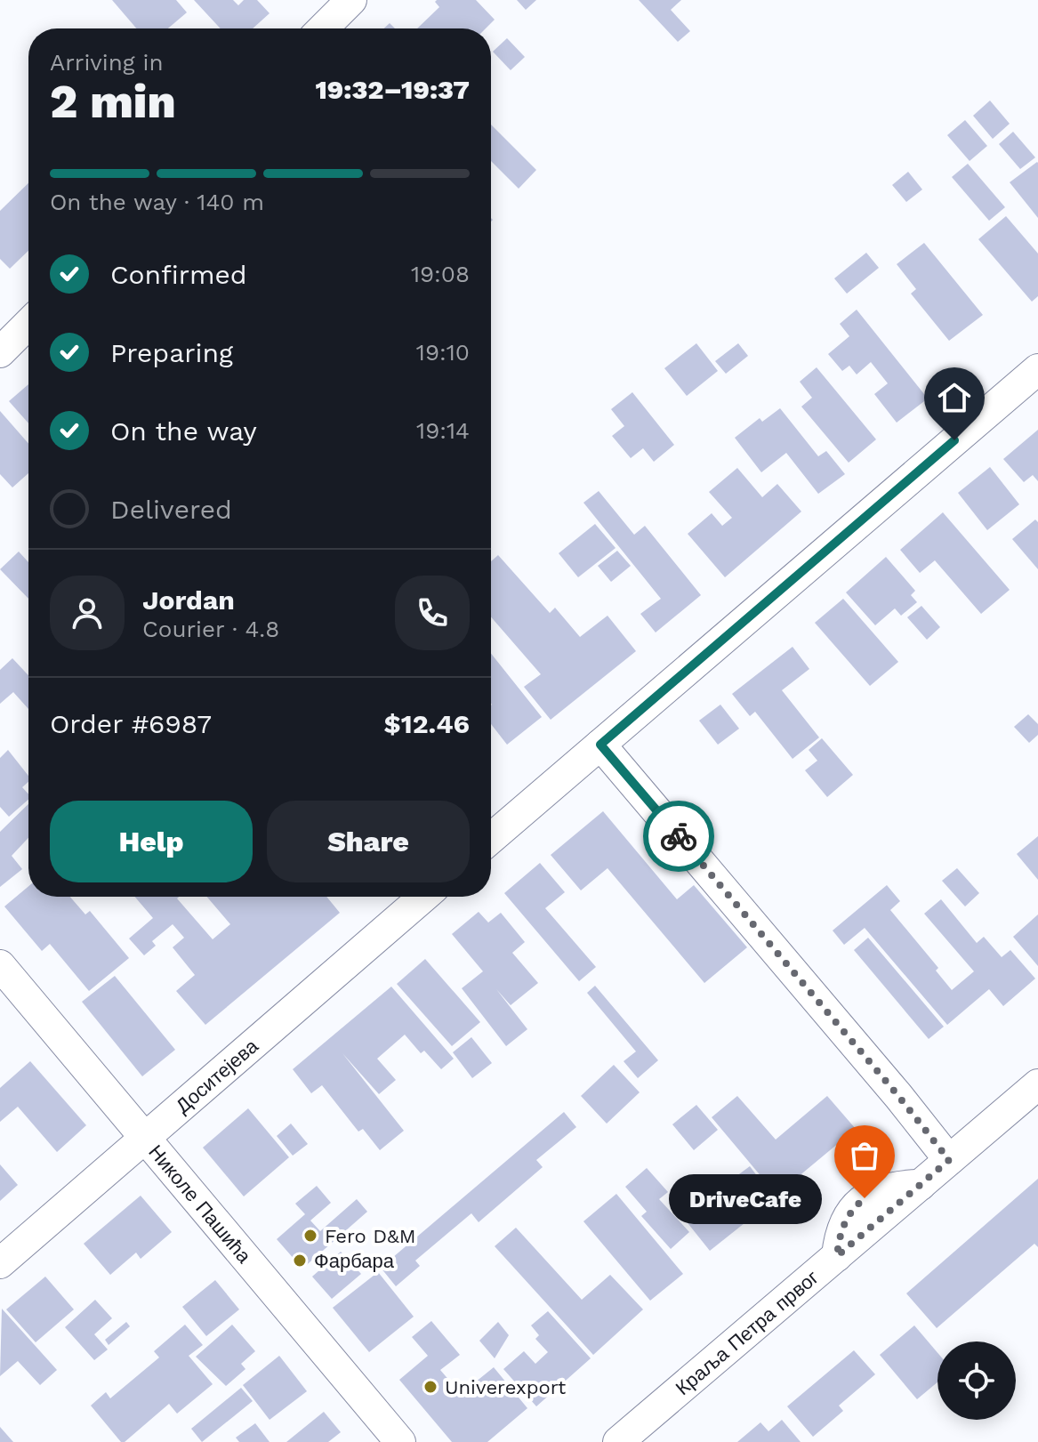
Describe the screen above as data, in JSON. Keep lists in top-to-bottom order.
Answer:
{
  "streets": {
    "street": ["Доситејева", "Николе Пашића", "Краља Петра првог"]
  },
  "crossings": [
    ["Доситејева", "Николе Пашића"]
  ],
  "places": [
    "DriveCafe",
    "Fero D&M",
    "Фарбара",
    "Univerexport"
  ],
  "page": {
    "heading": ["2 min", "Arriving in", "19:32–19:37"],
    "panel": [
      "Jordan",
      "Courier · 4.8",
      "Order #6987",
      "$12.46"
    ],
    "bar": "On the way · 140 m",
    "list": [
      ["Confirmed", "19:08"],
      ["Preparing", "19:10"],
      ["On the way", "19:14"],
      "Delivered"
    ],
    "buttons": ["Help", "Share"],
    "bubble": "DriveCafe"
  }
}
